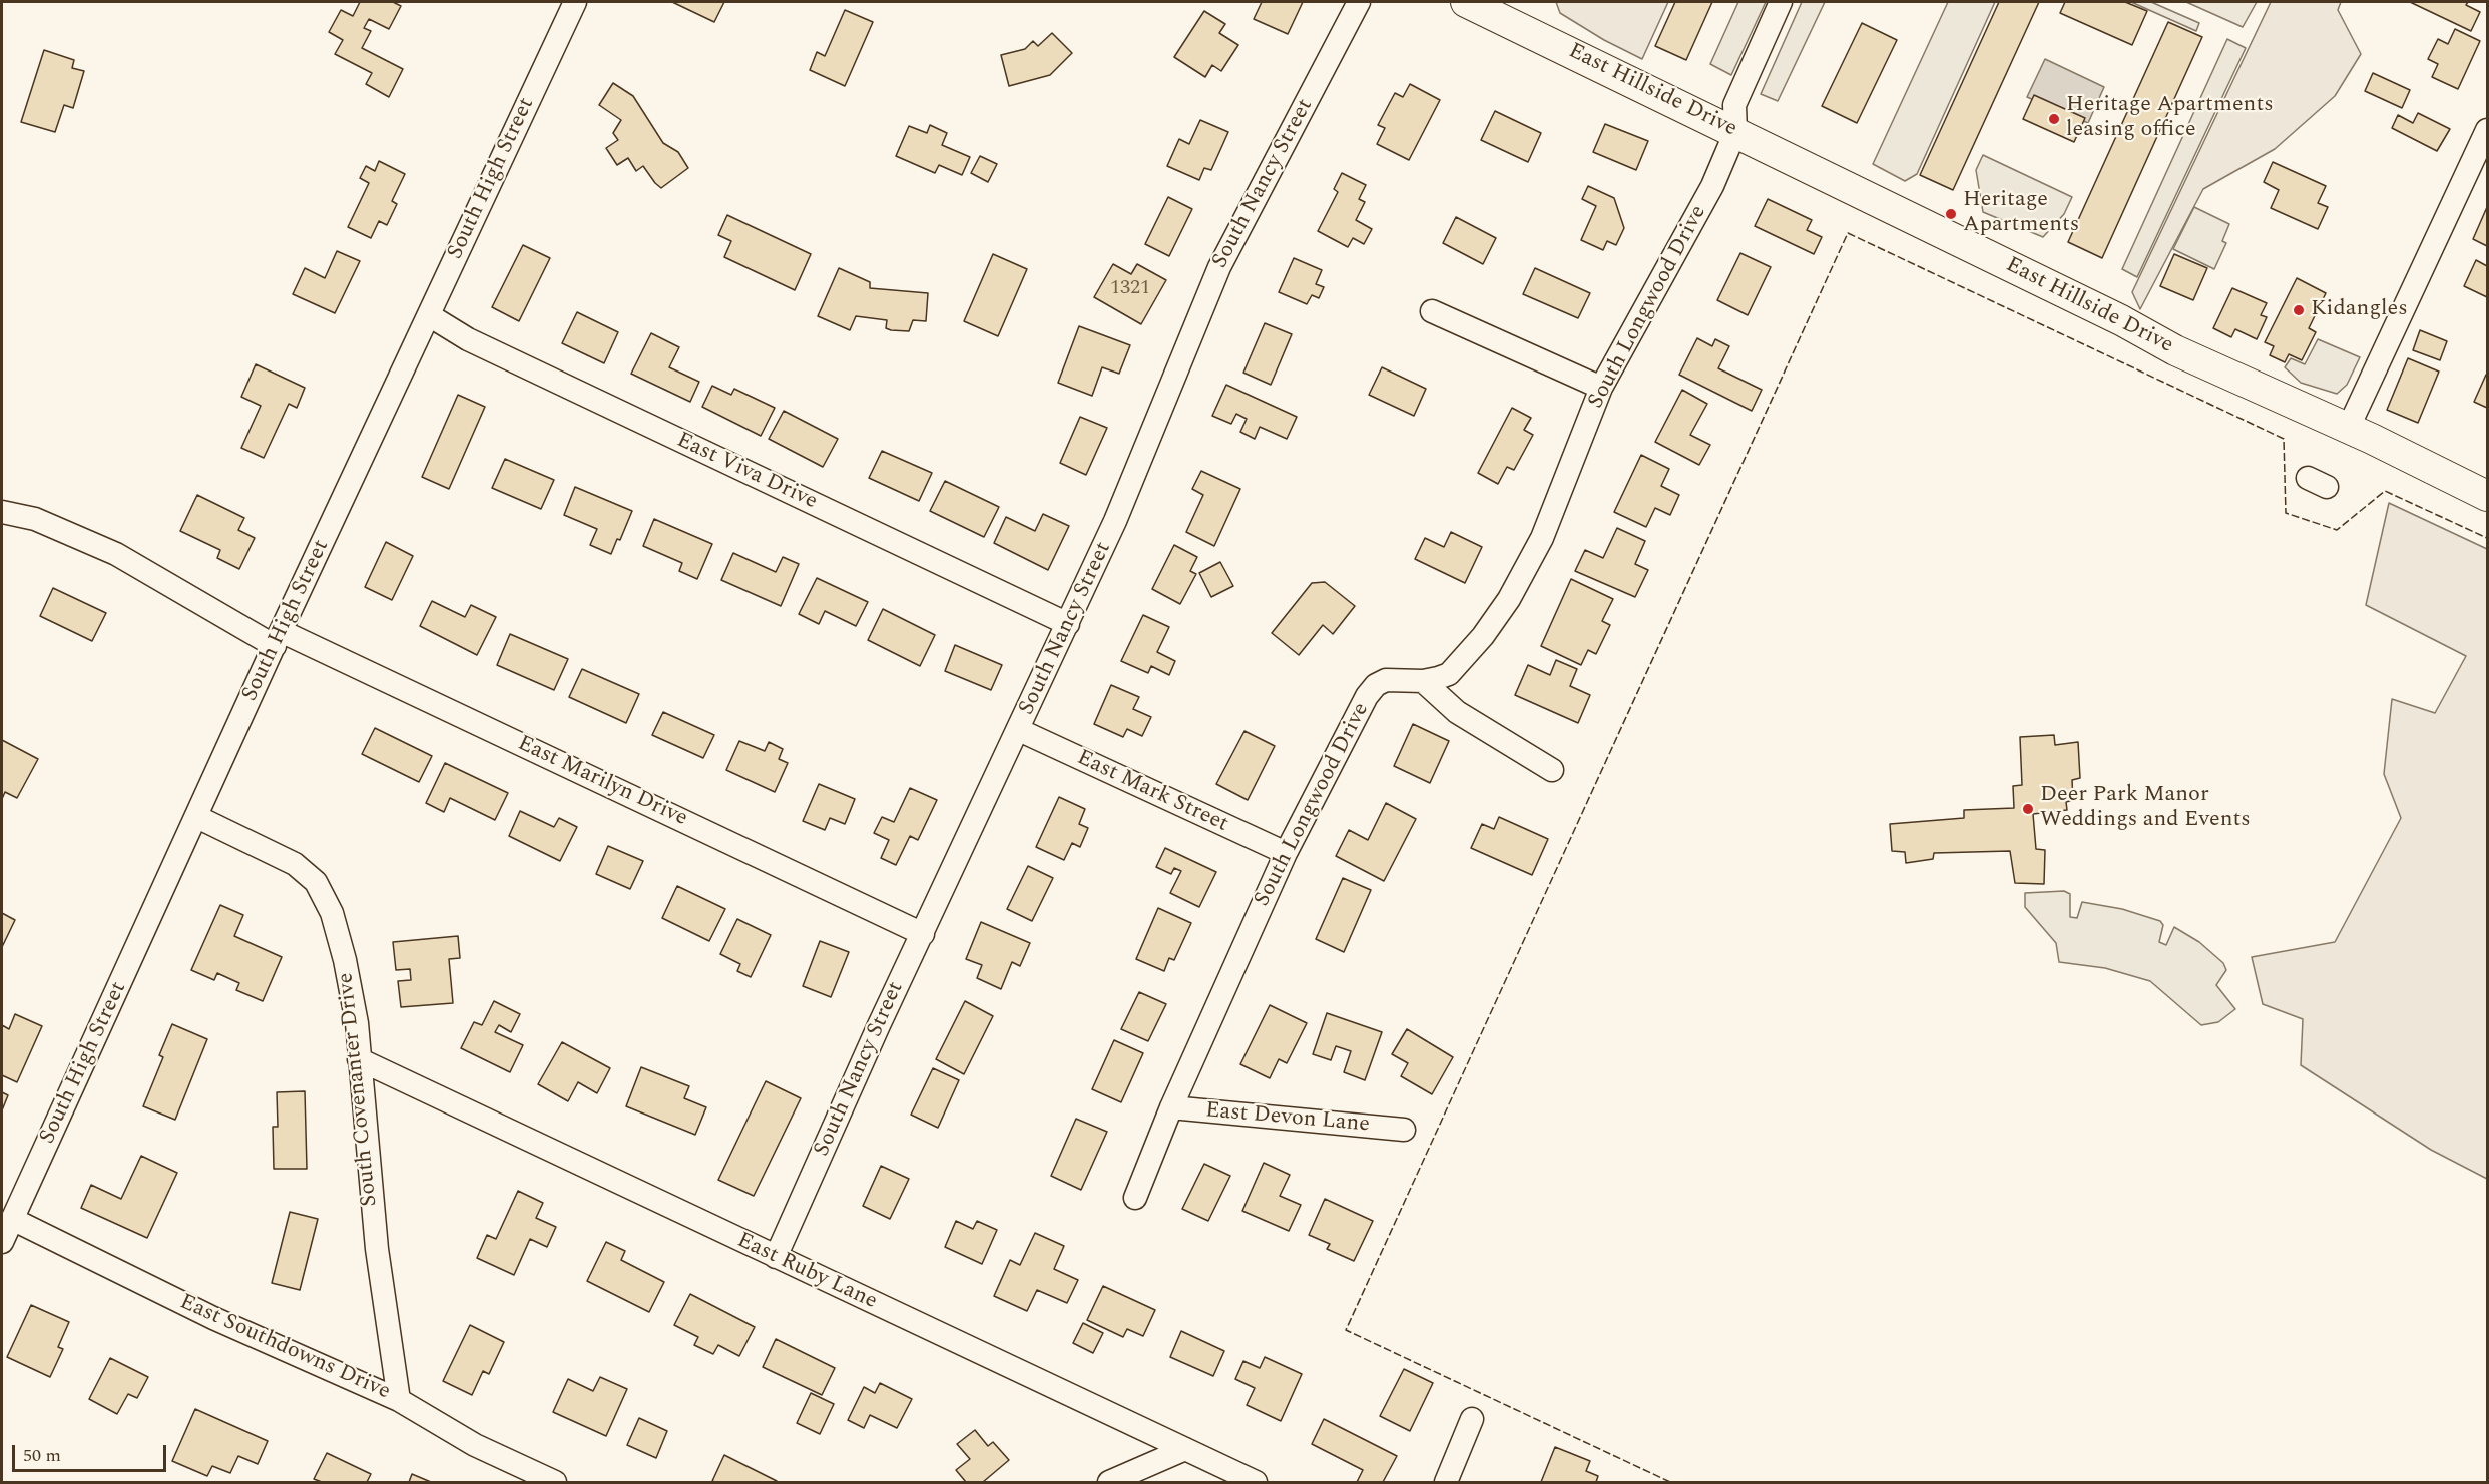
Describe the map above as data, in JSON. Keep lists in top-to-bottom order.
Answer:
{
  "streets": {
    "main road": ["East Hillside Drive"],
    "street": [
      "South High Street",
      "South Nancy Street",
      "South Longwood Drive",
      "East Viva Drive",
      "East Marilyn Drive",
      "East Mark Street",
      "South Covenanter Drive",
      "East Devon Lane",
      "East Ruby Lane",
      "East Southdowns Drive"
    ]
  },
  "crossings": [
    ["East Hillside Drive", "South Longwood Drive"],
    ["South High Street", "East Viva Drive"],
    ["South High Street", "East Marilyn Drive"],
    ["South High Street", "South Covenanter Drive"],
    ["South High Street", "East Southdowns Drive"],
    ["South Nancy Street", "East Viva Drive"],
    ["South Nancy Street", "East Marilyn Drive"],
    ["South Nancy Street", "East Mark Street"],
    ["South Nancy Street", "East Ruby Lane"],
    ["South Longwood Drive", "East Mark Street"],
    ["South Longwood Drive", "East Devon Lane"],
    ["South Covenanter Drive", "East Ruby Lane"],
    ["South Covenanter Drive", "East Southdowns Drive"]
  ],
  "places": [
    "Heritage Apartments leasing office",
    "Heritage Apartments",
    "Kidangles",
    "Deer Park Manor Weddings and Events"
  ],
  "house_numbers": ["1321"],
  "scale_bar": "50 m"
}
